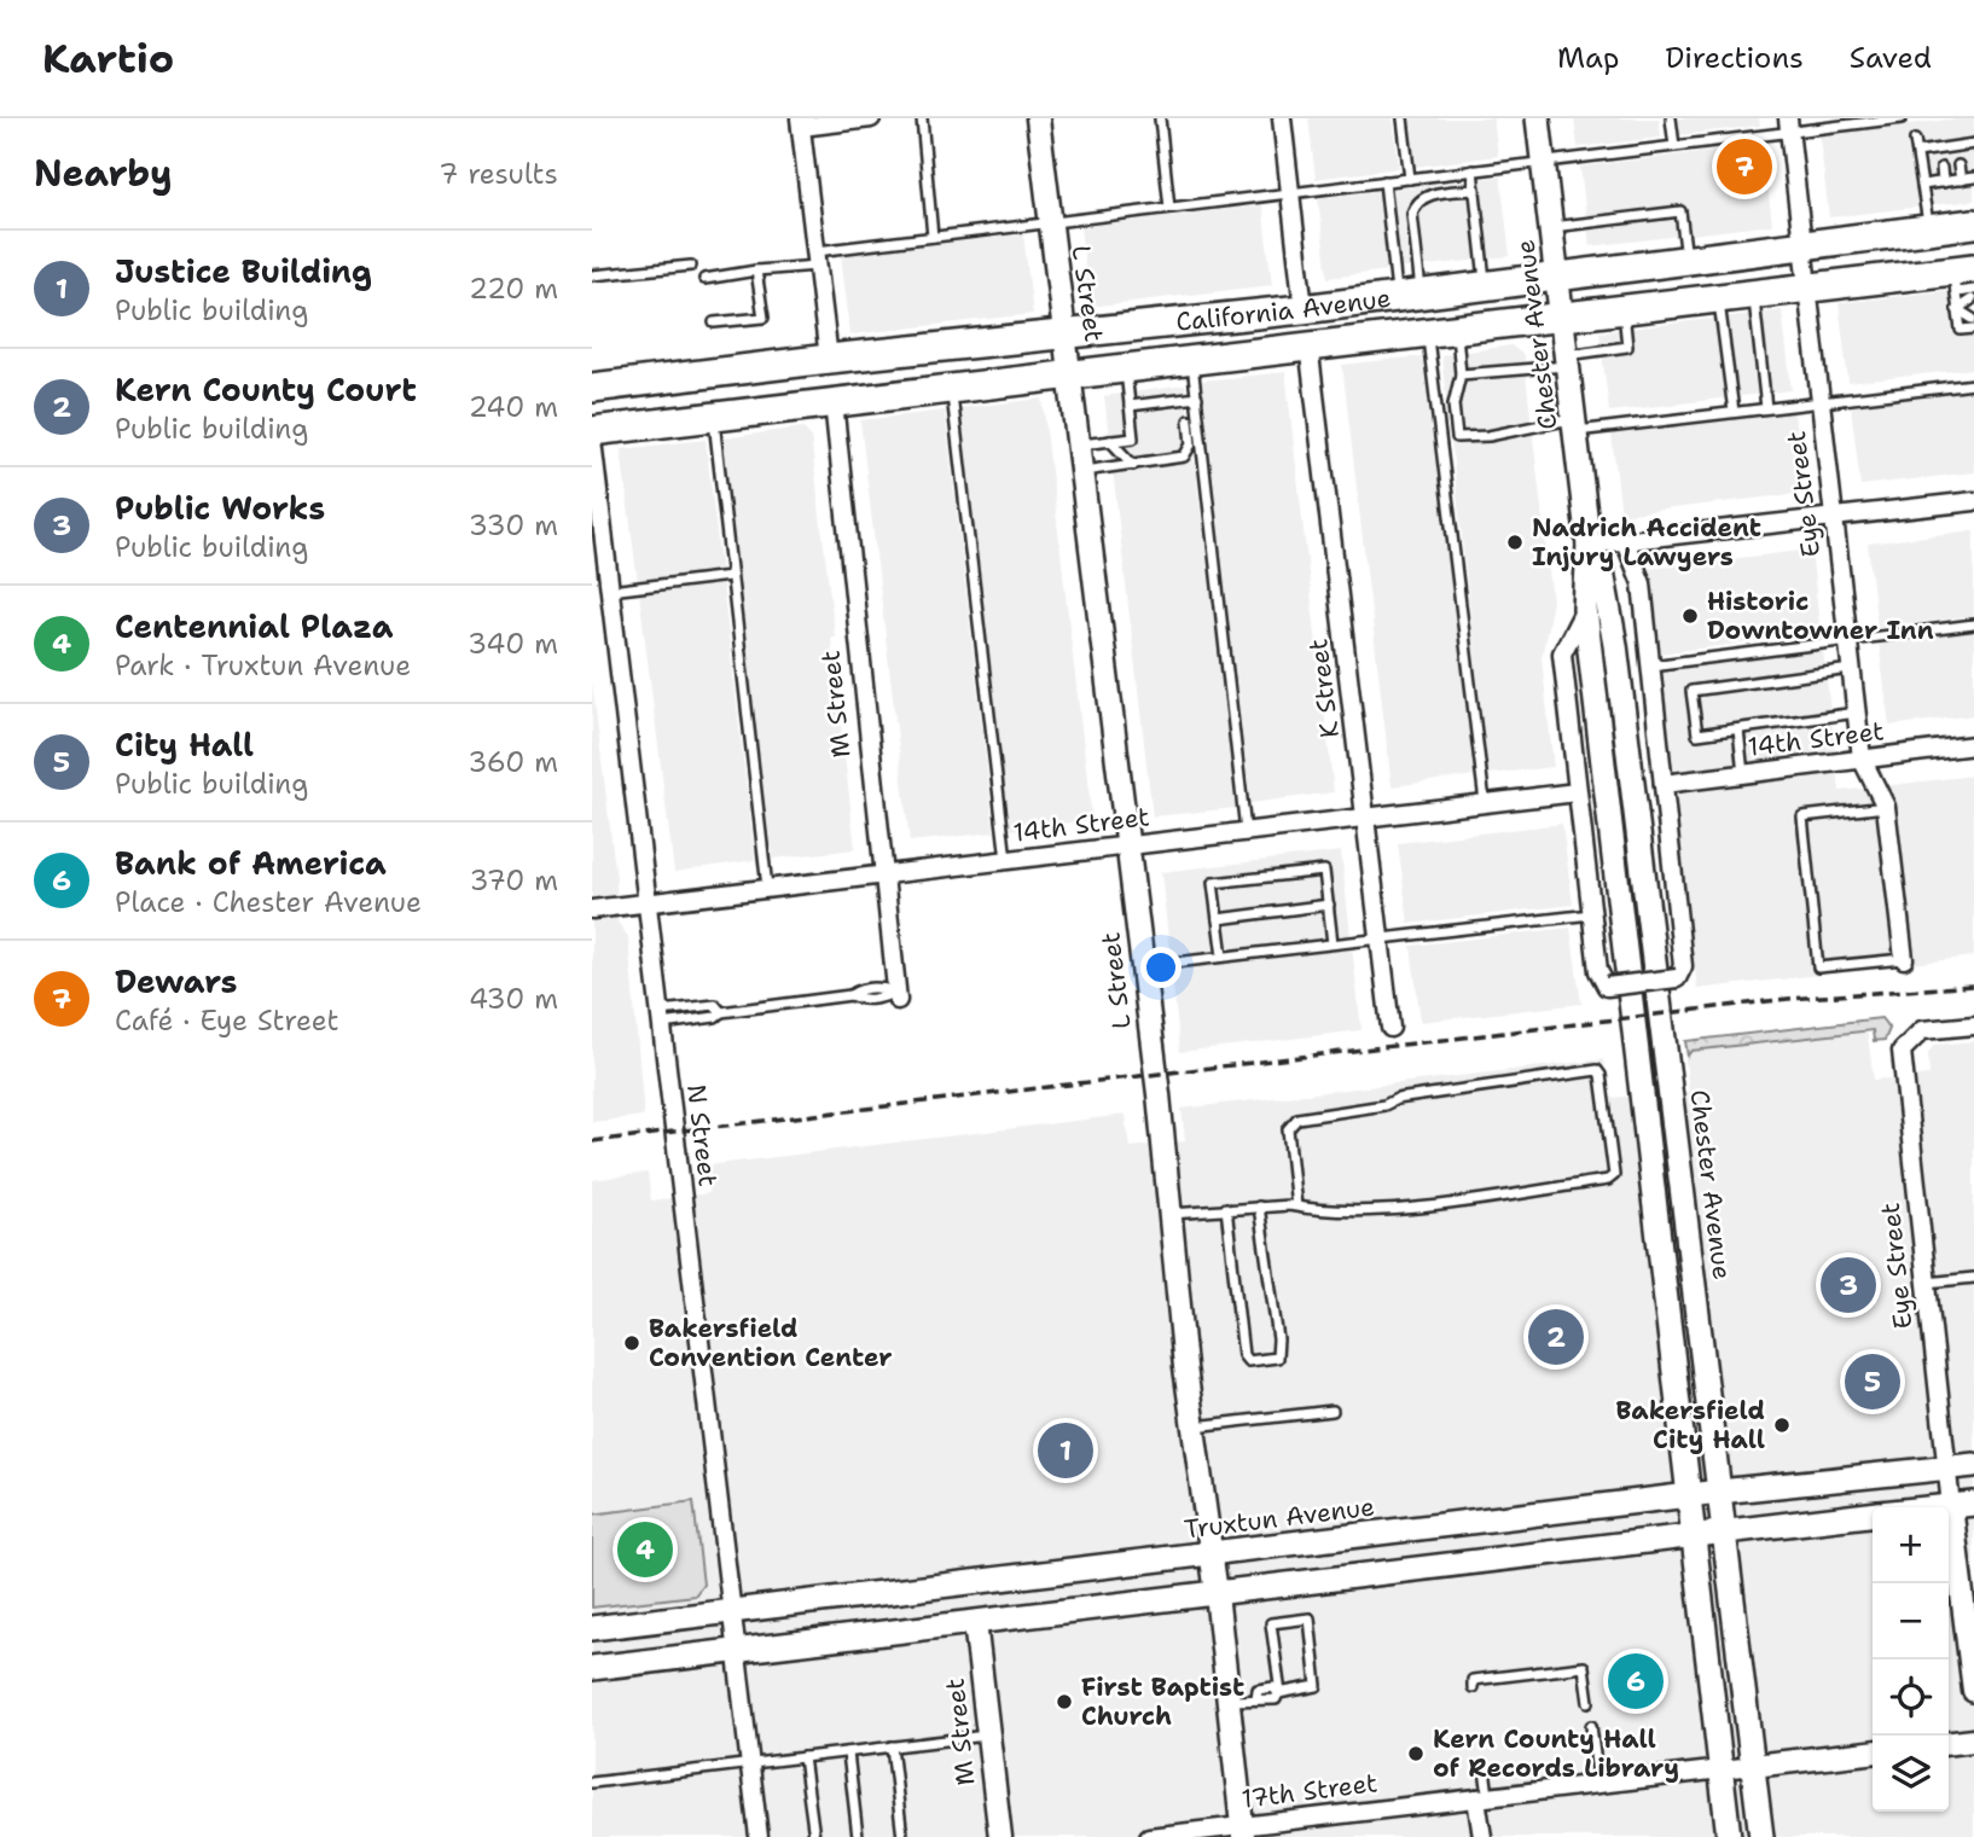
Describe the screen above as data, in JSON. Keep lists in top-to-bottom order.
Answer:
{
  "streets": {
    "main road": ["California Avenue", "Chester Avenue", "Truxtun Avenue"],
    "street": [
      "L Street",
      "Eye Street",
      "K Street",
      "M Street",
      "14th Street",
      "N Street",
      "17th Street"
    ]
  },
  "crossings": [
    ["L Street", "California Avenue"],
    ["L Street", "14th Street"],
    ["L Street", "Truxtun Avenue"],
    ["L Street", "17th Street"],
    ["California Avenue", "Chester Avenue"],
    ["California Avenue", "Eye Street"],
    ["California Avenue", "K Street"],
    ["California Avenue", "M Street"],
    ["Chester Avenue", "Truxtun Avenue"],
    ["Chester Avenue", "17th Street"],
    ["Eye Street", "14th Street"],
    ["Eye Street", "Truxtun Avenue"],
    ["K Street", "14th Street"],
    ["M Street", "14th Street"],
    ["14th Street", "N Street"],
    ["N Street", "Truxtun Avenue"]
  ],
  "places": [
    "Nadrich Accident Injury Lawyers",
    "Historic Downtowner Inn",
    "Bakersfield Convention Center",
    "Bakersfield City Hall",
    "First Baptist Church",
    "Kern County Hall of Records Library"
  ],
  "page": {
    "header": "Kartio",
    "nav": ["Map", "Directions", "Saved"],
    "heading": ["Nearby", "7 results"],
    "pins": [
      "7",
      "3",
      "2",
      "5",
      "1",
      "4",
      "6"
    ],
    "list": [
      {
        "mark": "1",
        "name": "Justice Building",
        "note": "Public building",
        "value": "220 m"
      },
      {
        "mark": "2",
        "name": "Kern County Court",
        "note": "Public building",
        "value": "240 m"
      },
      {
        "mark": "3",
        "name": "Public Works",
        "note": "Public building",
        "value": "330 m"
      },
      {
        "mark": "4",
        "name": "Centennial Plaza",
        "note": "Park · Truxtun Avenue",
        "value": "340 m"
      },
      {
        "mark": "5",
        "name": "City Hall",
        "note": "Public building",
        "value": "360 m"
      },
      {
        "mark": "6",
        "name": "Bank of America",
        "note": "Place · Chester Avenue",
        "value": "370 m"
      },
      {
        "mark": "7",
        "name": "Dewars",
        "note": "Café · Eye Street",
        "value": "430 m"
      }
    ],
    "map_buttons": ["+", "−"]
  }
}
